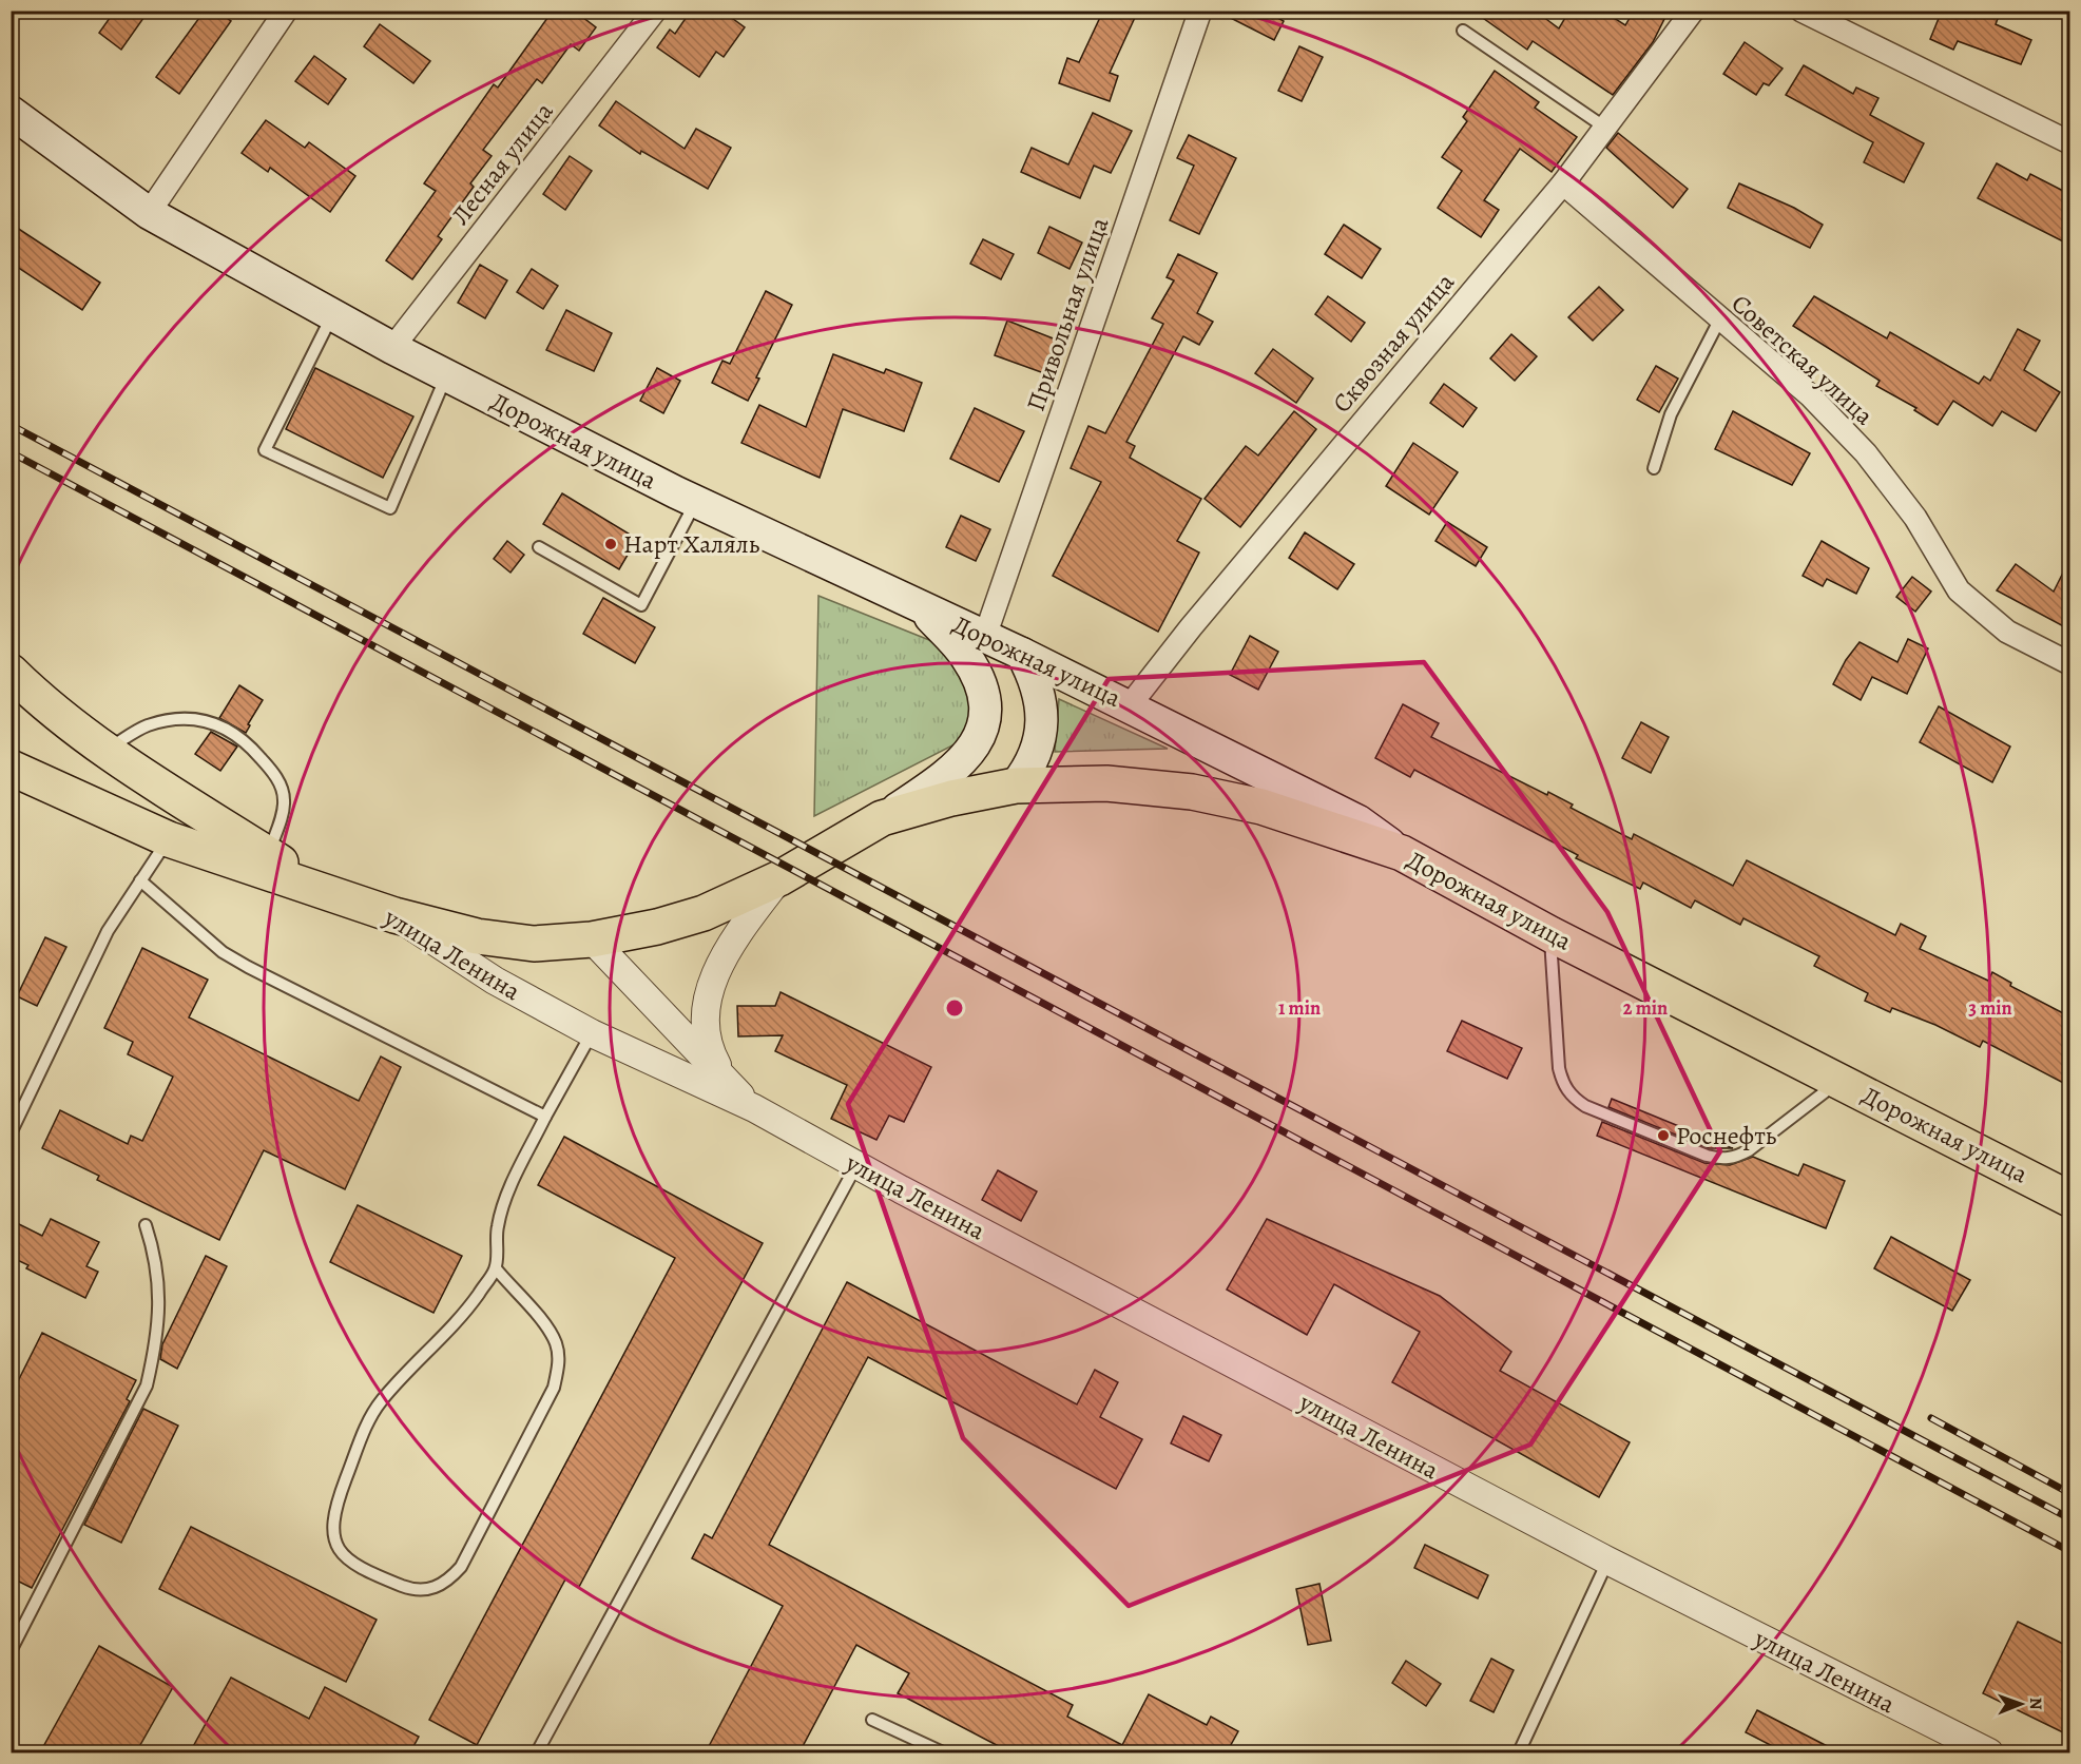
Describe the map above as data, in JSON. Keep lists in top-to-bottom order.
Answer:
{
  "streets": {
    "main road": ["Дорожная улица", "улица Ленина"],
    "street": [
      "Лесная улица",
      "Привольная улица",
      "Сквозная улица",
      "Советская улица"
    ]
  },
  "crossings": [
    ["Лесная улица", "Дорожная улица"],
    ["Привольная улица", "Дорожная улица"],
    ["Сквозная улица", "Советская улица"],
    ["Сквозная улица", "Дорожная улица"]
  ],
  "places": ["Нарт Халяль", "Роснефть"],
  "north": "right",
  "rings": ["1 min", "2 min", "3 min"]
}
